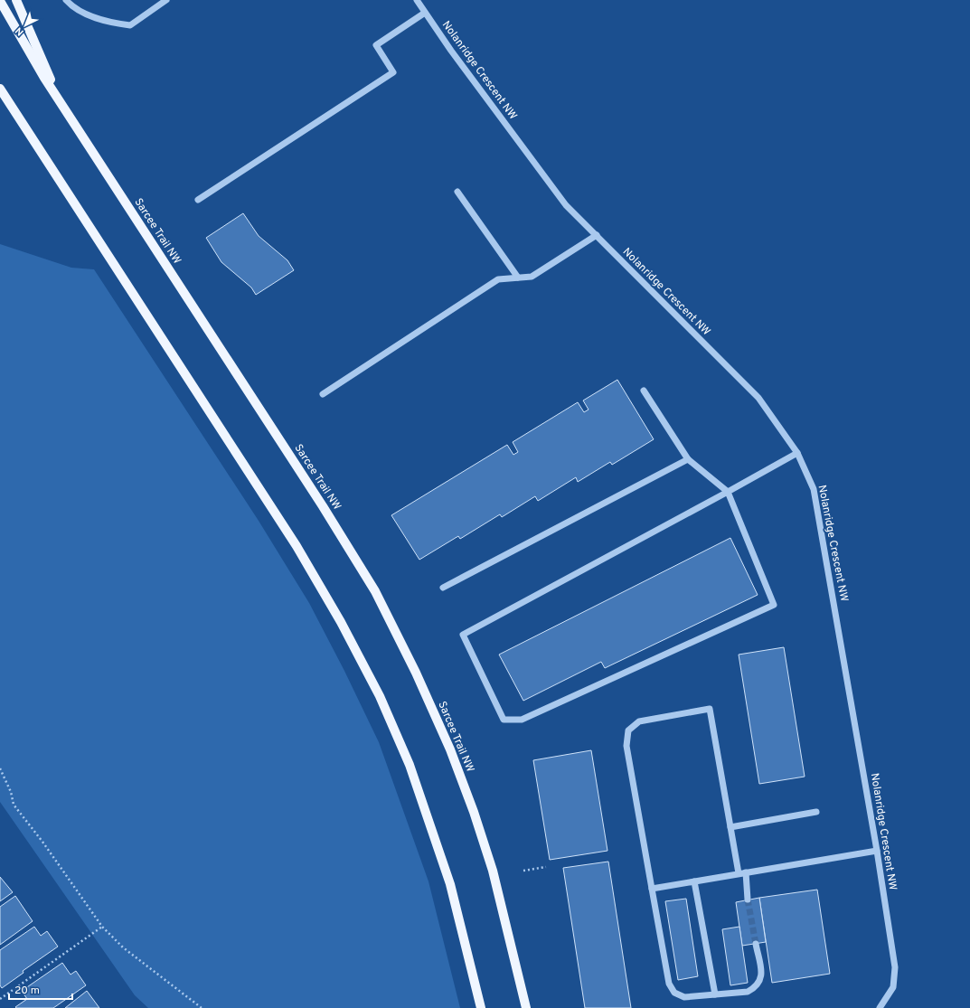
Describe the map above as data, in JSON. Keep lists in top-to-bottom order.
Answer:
{
  "streets": {
    "main road": ["Sarcee Trail NW"],
    "street": ["Nolanridge Crescent NW"]
  },
  "scale_bar": "20 m",
  "north": "bottom left"
}
